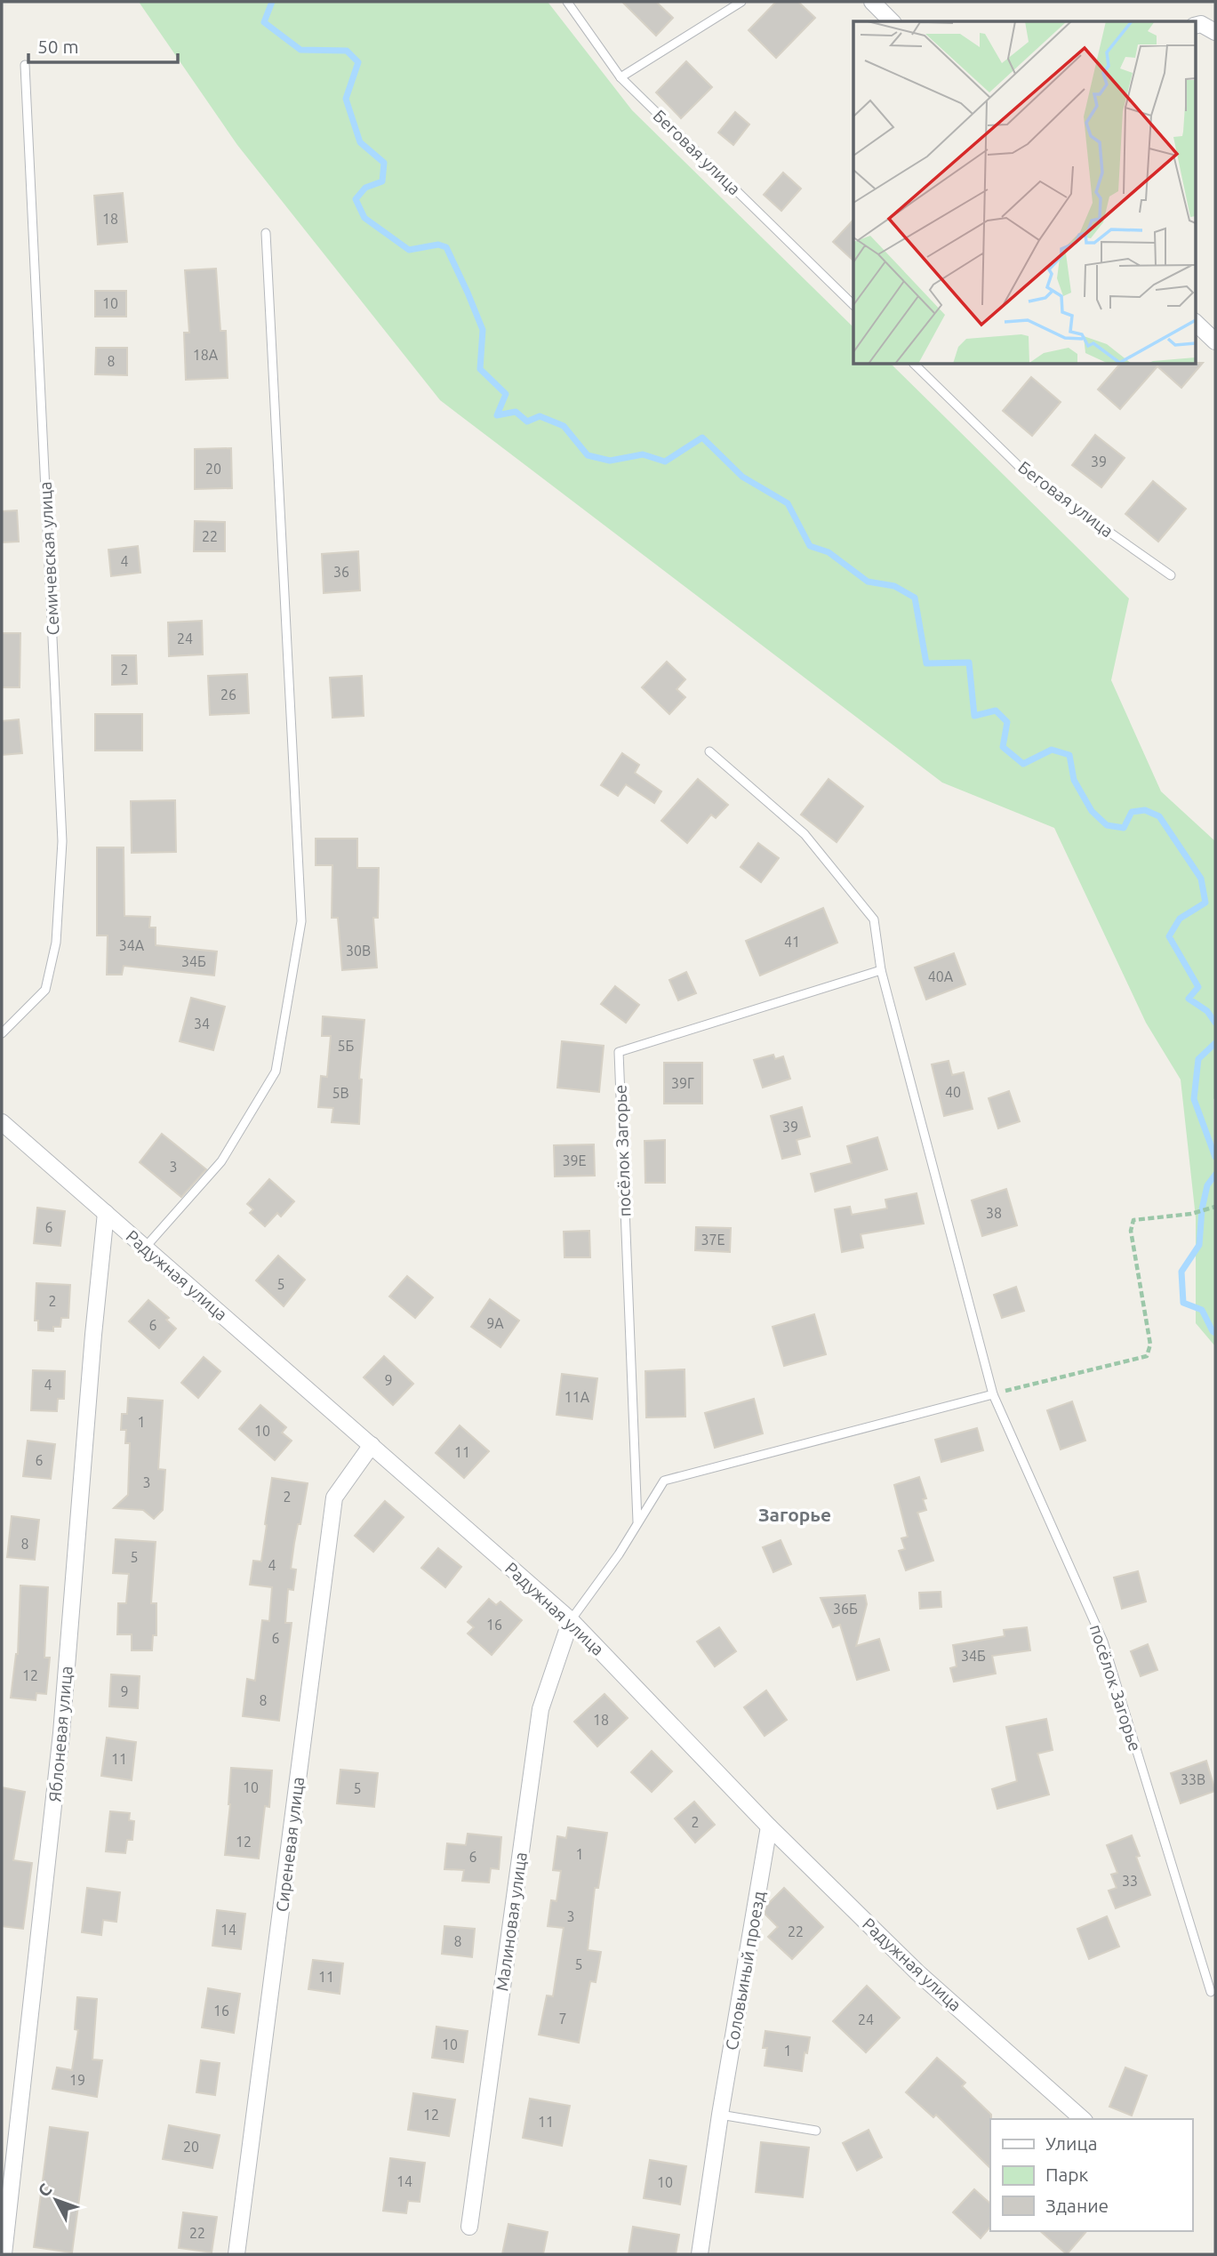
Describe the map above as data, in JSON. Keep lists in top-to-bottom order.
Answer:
{
  "streets": {
    "street": [
      "Радужная улица",
      "Яблоневая улица",
      "Сиреневая улица",
      "Малиновая улица",
      "Соловьиный проезд"
    ],
    "lane": ["Беговая улица", "Семичевская улица", "посёлок Загорье"]
  },
  "crossings": [
    ["Радужная улица", "Яблоневая улица"],
    ["Радужная улица", "Сиреневая улица"],
    ["Радужная улица", "Малиновая улица"],
    ["Радужная улица", "Соловьиный проезд"]
  ],
  "districts": ["Загорье"],
  "house_numbers": [
    "18",
    "10",
    "18А",
    "8",
    "39",
    "20",
    "22",
    "4",
    "36",
    "24",
    "2",
    "26",
    "41",
    "34А",
    "30В",
    "34Б",
    "40А",
    "34",
    "5Б",
    "39Г",
    "40",
    "5В",
    "39",
    "39Е",
    "3",
    "38",
    "6",
    "37Е",
    "5",
    "2",
    "9А",
    "6",
    "9",
    "4",
    "11А",
    "1",
    "10",
    "11",
    "6",
    "3",
    "2",
    "8",
    "5",
    "4",
    "36Б",
    "16",
    "6",
    "34Б",
    "12",
    "9",
    "8",
    "18",
    "11",
    "33В",
    "10",
    "5",
    "2",
    "12",
    "1",
    "6",
    "33",
    "3",
    "14",
    "22",
    "8",
    "5",
    "11",
    "16",
    "7",
    "24",
    "10",
    "1",
    "19",
    "12",
    "11",
    "20",
    "14",
    "10",
    "22"
  ],
  "legend": ["Улица", "Парк", "Здание"],
  "scale_bar": "50 m",
  "north": "top left"
}
